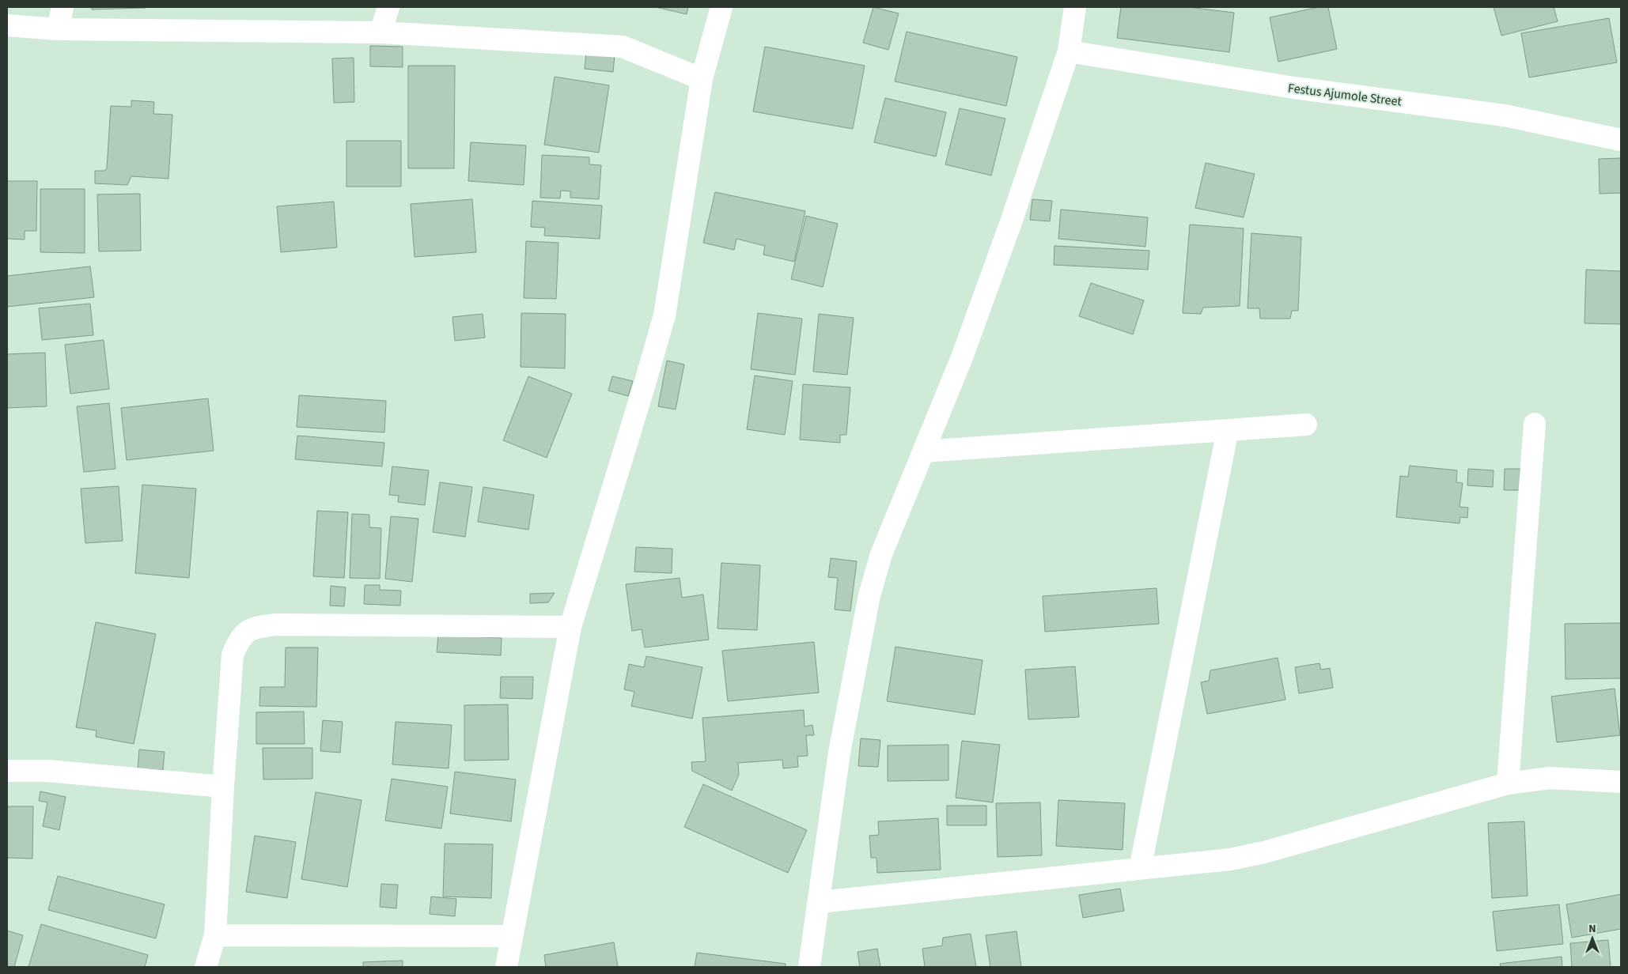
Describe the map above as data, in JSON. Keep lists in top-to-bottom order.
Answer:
{
  "streets": {
    "street": ["Festus Ajumole Street"]
  },
  "north": "top"
}
